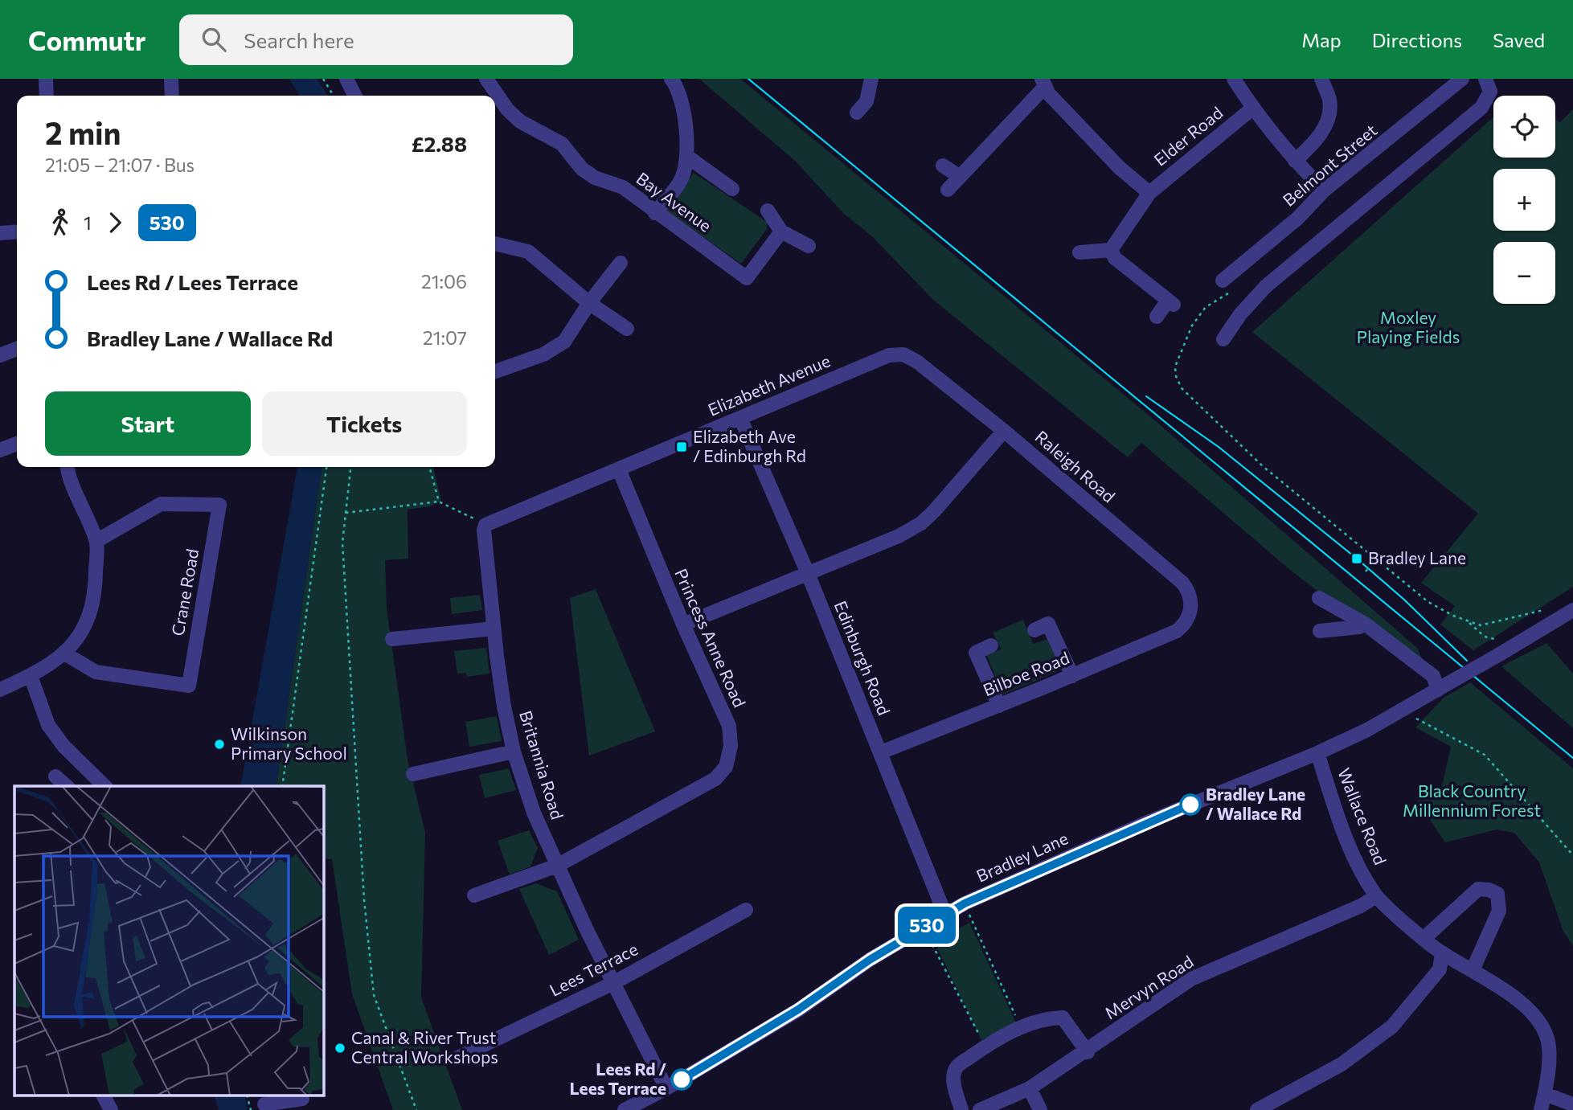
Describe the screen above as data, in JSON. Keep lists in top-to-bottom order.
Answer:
{
  "streets": {
    "street": [
      "Elder Road",
      "Belmont Street",
      "Bay Avenue",
      "Elizabeth Avenue",
      "Raleigh Road",
      "Crane Road",
      "Princess Anne Road",
      "Edinburgh Road",
      "Bilboe Road",
      "Britannia Road",
      "Wallace Road",
      "Bradley Lane",
      "Lees Terrace",
      "Mervyn Road"
    ]
  },
  "crossings": [
    ["Elizabeth Avenue", "Raleigh Road"],
    ["Elizabeth Avenue", "Princess Anne Road"],
    ["Elizabeth Avenue", "Edinburgh Road"],
    ["Elizabeth Avenue", "Britannia Road"],
    ["Raleigh Road", "Bilboe Road"],
    ["Princess Anne Road", "Britannia Road"],
    ["Edinburgh Road", "Bilboe Road"],
    ["Edinburgh Road", "Bradley Lane"],
    ["Britannia Road", "Bradley Lane"],
    ["Britannia Road", "Lees Terrace"],
    ["Wallace Road", "Bradley Lane"],
    ["Wallace Road", "Mervyn Road"]
  ],
  "parks": ["Moxley Playing Fields", "Black Country Millennium Forest"],
  "places": {
    "transit": ["Elizabeth Ave / Edinburgh Rd", "Bradley Lane"],
    "other": [
      "Wilkinson Primary School",
      "Bradley Lane / Wallace Rd",
      "Canal & River Trust Central Workshops",
      "Lees Rd / Lees Terrace"
    ]
  },
  "lines": ["bus line 530"],
  "page": {
    "header": "Commutr",
    "search": "Search here",
    "nav": ["Map", "Directions", "Saved"],
    "on_map": "530",
    "map_buttons": ["+", "−"],
    "heading": ["2 min", "21:05 – 21:07 · Bus", "£2.88"],
    "legs": ["1", "530"],
    "list": [
      {
        "name": "Lees Rd / Lees Terrace",
        "value": "21:06"
      },
      {
        "name": "Bradley Lane / Wallace Rd",
        "value": "21:07"
      }
    ],
    "buttons": ["Start", "Tickets"]
  }
}
